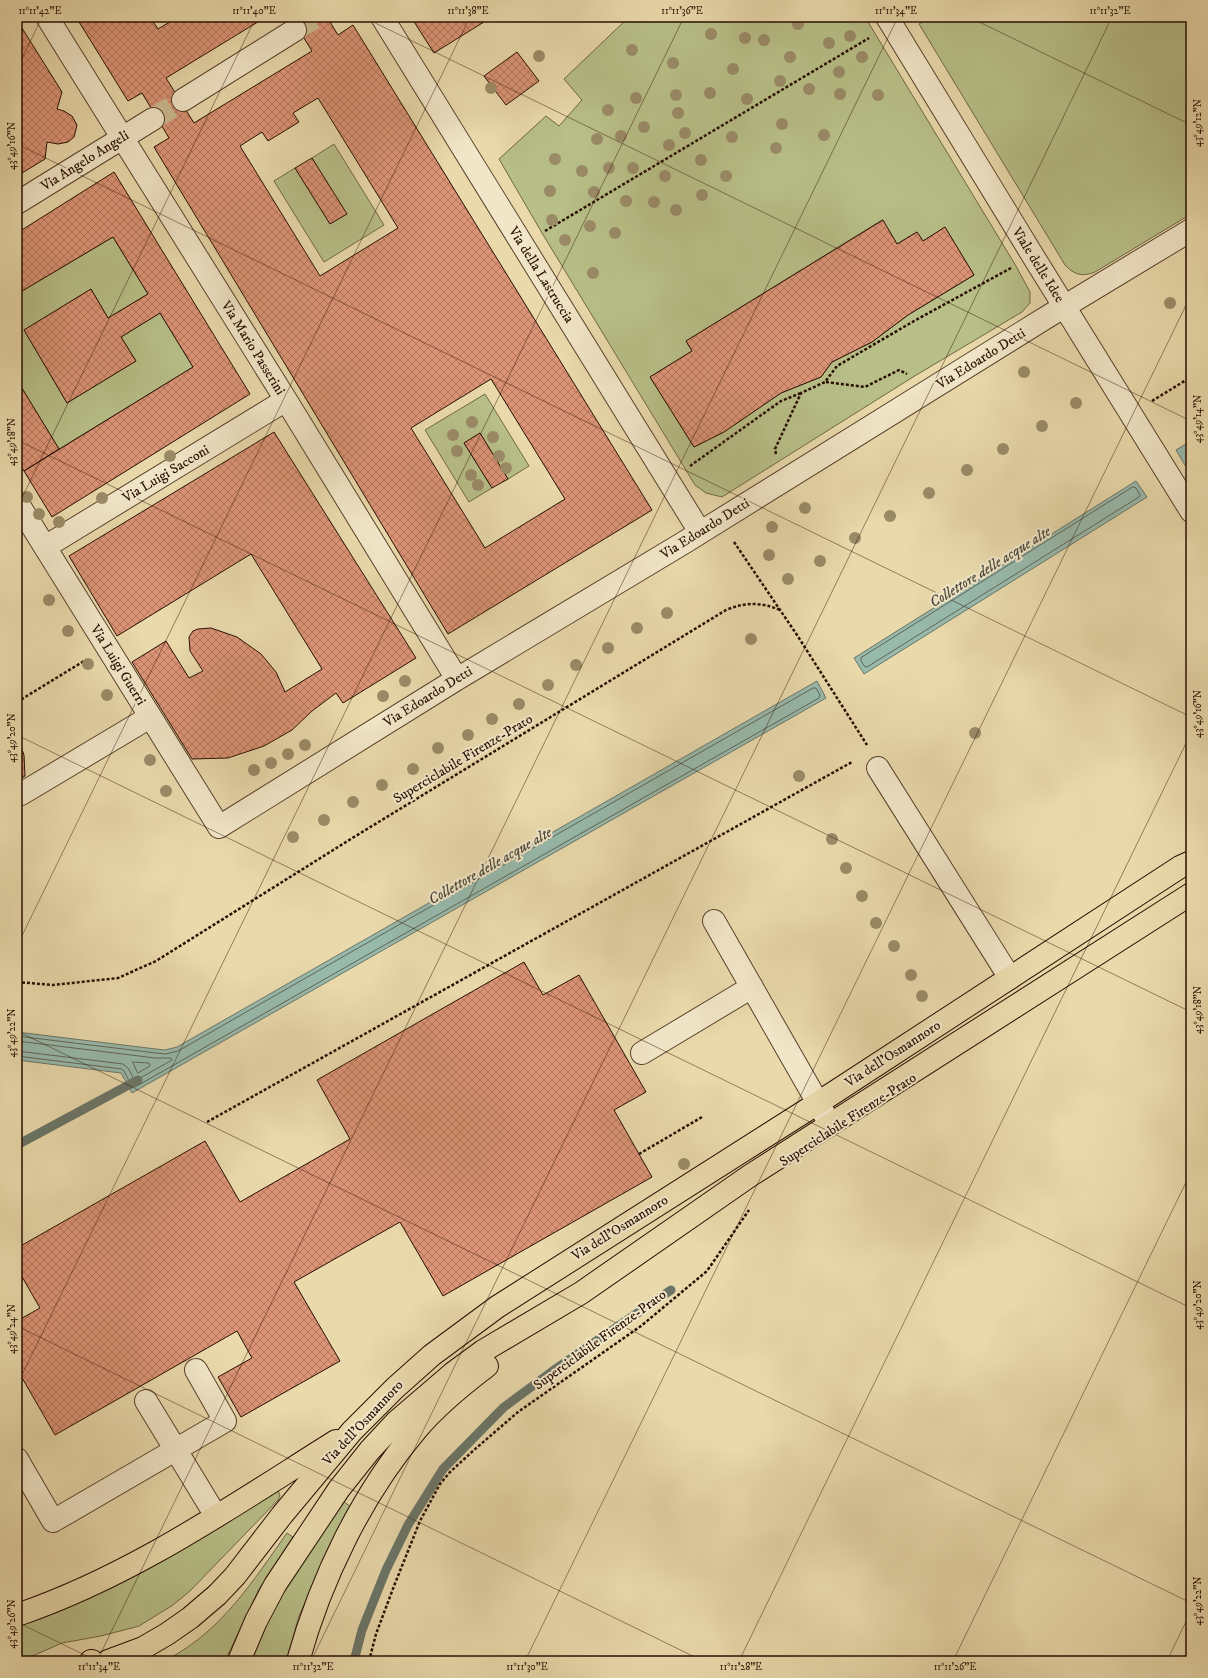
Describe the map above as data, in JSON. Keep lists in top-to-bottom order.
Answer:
{
  "streets": {
    "main road": ["Via dell'Osmannoro"],
    "street": [
      "Via Angelo Angeli",
      "Viale delle Idee",
      "Via della Lastruccia",
      "Via Mario Passerini",
      "Via Edoardo Detti",
      "Via Luigi Sacconi",
      "Via Luigi Guerri"
    ],
    "path": ["Superciclabile Firenze-Prato"]
  },
  "crossings": [
    ["Via Angelo Angeli", "Via Mario Passerini"],
    ["Viale delle Idee", "Via Edoardo Detti"],
    ["Via della Lastruccia", "Via Edoardo Detti"],
    ["Via Mario Passerini", "Via Edoardo Detti"],
    ["Via Mario Passerini", "Via Luigi Sacconi"],
    ["Via Edoardo Detti", "Via Luigi Guerri"],
    ["Via Luigi Sacconi", "Via Luigi Guerri"]
  ],
  "water": ["Collettore delle acque alte"],
  "coordinates": [
    "11°11'42\"E",
    "11°11'40\"E",
    "11°11'38\"E",
    "11°11'36\"E",
    "11°11'34\"E",
    "11°11'32\"E",
    "43°49'12\"N",
    "43°49'16\"N",
    "43°49'14\"N",
    "43°49'18\"N",
    "43°49'20\"N",
    "43°49'22\"N",
    "43°49'24\"N",
    "43°49'26\"N",
    "11°11'30\"E",
    "11°11'28\"E",
    "11°11'26\"E"
  ]
}
